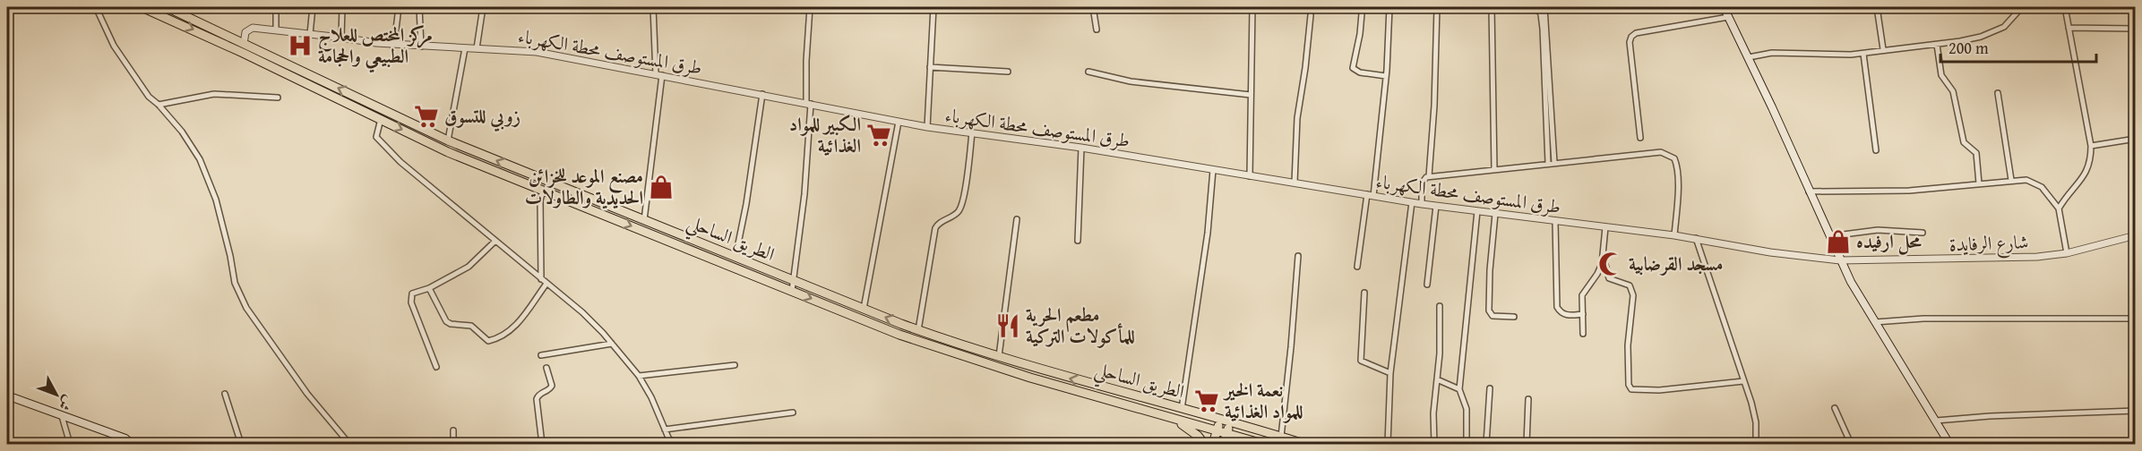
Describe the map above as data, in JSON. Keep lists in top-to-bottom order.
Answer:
{
  "streets": {
    "highway": ["الطريق الساحلي"],
    "street": ["طرق المستوصف محطة الكهرباء", "شارع الرفايدة"]
  },
  "crossings": [
    ["طرق المستوصف محطة الكهرباء", "الطريق الساحلي"],
    ["طرق المستوصف محطة الكهرباء", "شارع الرفايدة"]
  ],
  "places": {
    "hospital": ["مركز المختص للعلاج الطبيعي والحجامة"],
    "supermarket": ["زوبي للتسوق", "الكبير للمواد الغذائية", "نعمة الخير للمواد الغذائية"],
    "shop": ["مصنع الموعد للخزائن الحديدية والطاولات", "محل ارفيده"],
    "mosque": ["مسجد القرضابية"],
    "restaurant": ["مطعم الحرية للمأكولات التركية"]
  },
  "scale_bar": "200 m",
  "north": "bottom right"
}
